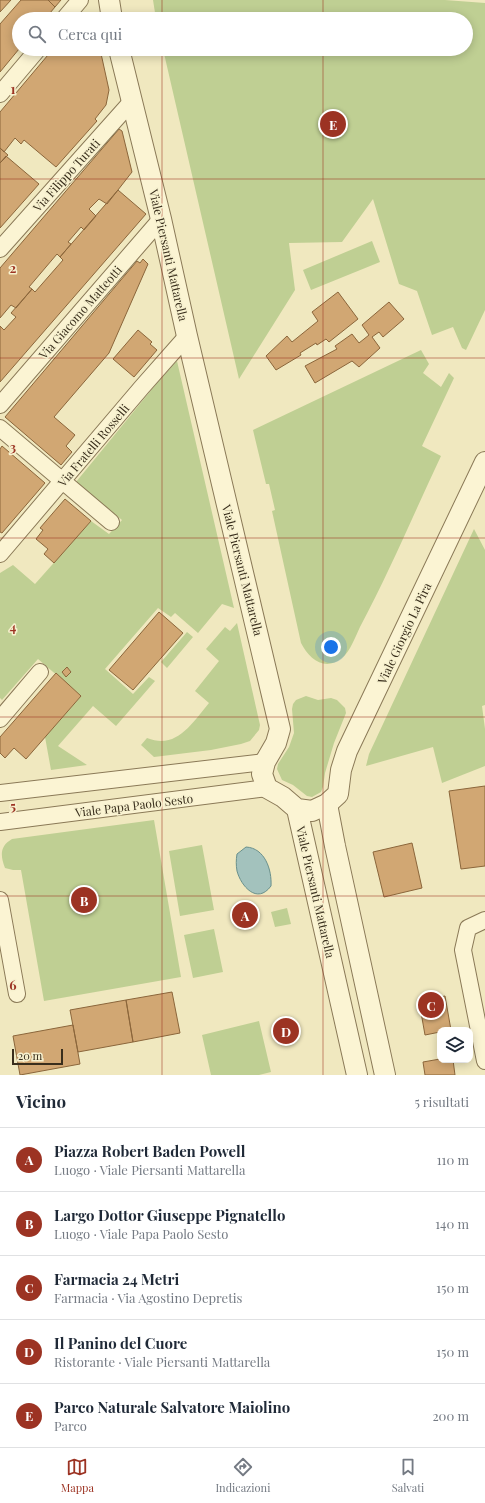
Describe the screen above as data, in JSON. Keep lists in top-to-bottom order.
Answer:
{
  "streets": {
    "street": [
      "Via Filippo Turati",
      "Viale Piersanti Mattarella",
      "Via Giacomo Matteotti",
      "Via Fratelli Rosselli",
      "Viale Giorgio La Pira",
      "Viale Papa Paolo Sesto"
    ]
  },
  "crossings": [
    ["Via Filippo Turati", "Viale Piersanti Mattarella"],
    ["Viale Piersanti Mattarella", "Via Giacomo Matteotti"],
    ["Viale Piersanti Mattarella", "Via Fratelli Rosselli"],
    ["Viale Piersanti Mattarella", "Viale Papa Paolo Sesto"]
  ],
  "scale_bar": "20 m",
  "page": {
    "search": "Cerca qui",
    "pins": [
      "E",
      "B",
      "A",
      "C",
      "D"
    ],
    "scale": "20 m",
    "heading": ["Vicino", "5 risultati"],
    "list": [
      {
        "mark": "A",
        "name": "Piazza Robert Baden Powell",
        "note": "Luogo · Viale Piersanti Mattarella",
        "value": "110 m"
      },
      {
        "mark": "B",
        "name": "Largo Dottor Giuseppe Pignatello",
        "note": "Luogo · Viale Papa Paolo Sesto",
        "value": "140 m"
      },
      {
        "mark": "C",
        "name": "Farmacia 24 Metri",
        "note": "Farmacia · Via Agostino Depretis",
        "value": "150 m"
      },
      {
        "mark": "D",
        "name": "Il Panino del Cuore",
        "note": "Ristorante · Viale Piersanti Mattarella",
        "value": "150 m"
      },
      {
        "mark": "E",
        "name": "Parco Naturale Salvatore Maiolino",
        "note": "Parco",
        "value": "200 m"
      }
    ],
    "nav": ["Mappa", "Indicazioni", "Salvati"]
  },
  "grid": {
    "rows": [
      "1",
      "2",
      "3",
      "4",
      "5",
      "6"
    ]
  }
}
